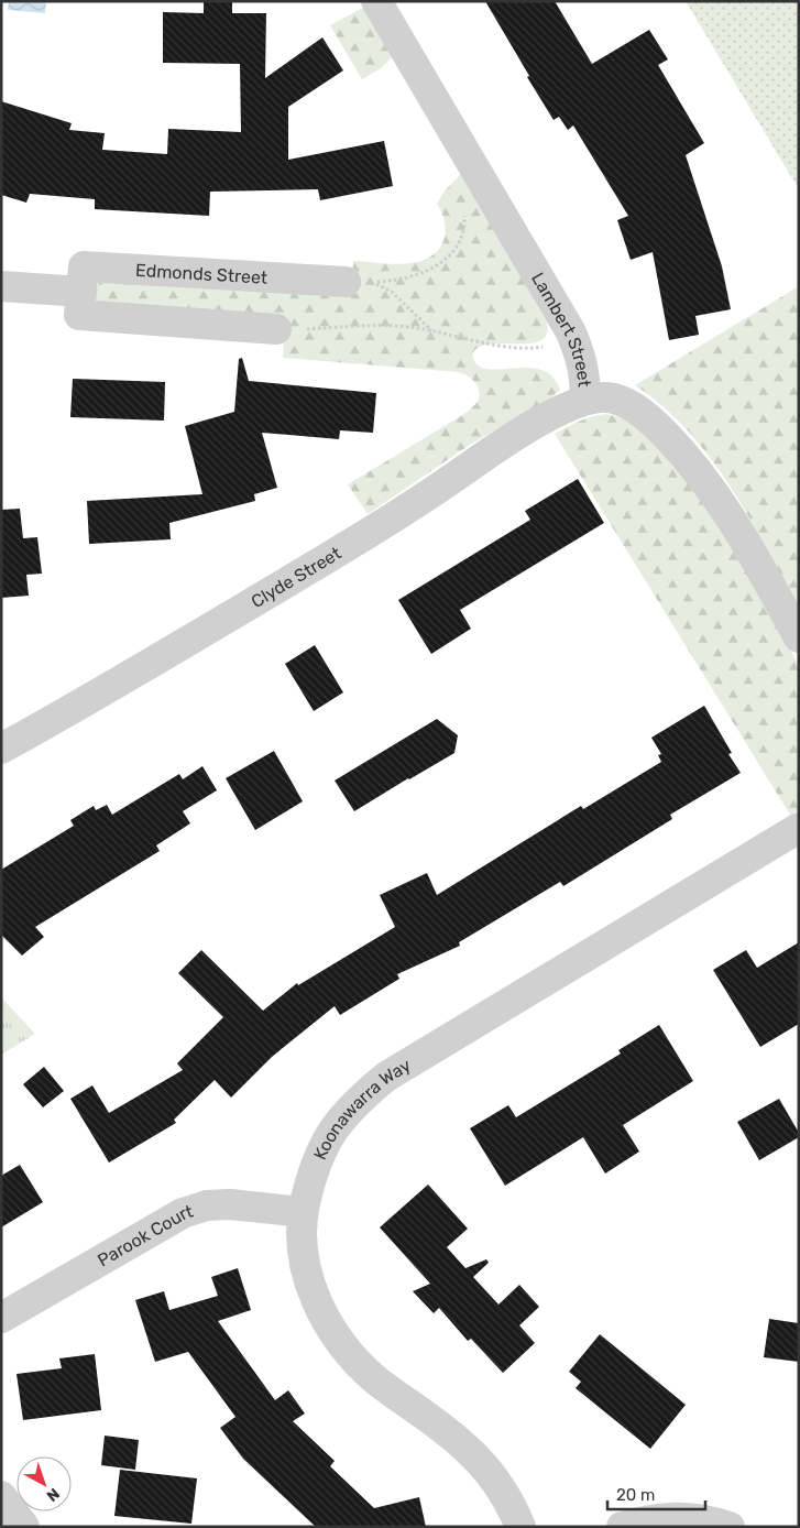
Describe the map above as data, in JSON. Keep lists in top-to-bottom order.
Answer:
{
  "streets": {
    "street": [
      "Edmonds Street",
      "Lambert Street",
      "Clyde Street",
      "Koonawarra Way",
      "Parook Court"
    ]
  },
  "crossings": [
    ["Lambert Street", "Clyde Street"],
    ["Koonawarra Way", "Parook Court"]
  ],
  "scale_bar": "20 m",
  "north": "bottom right"
}
